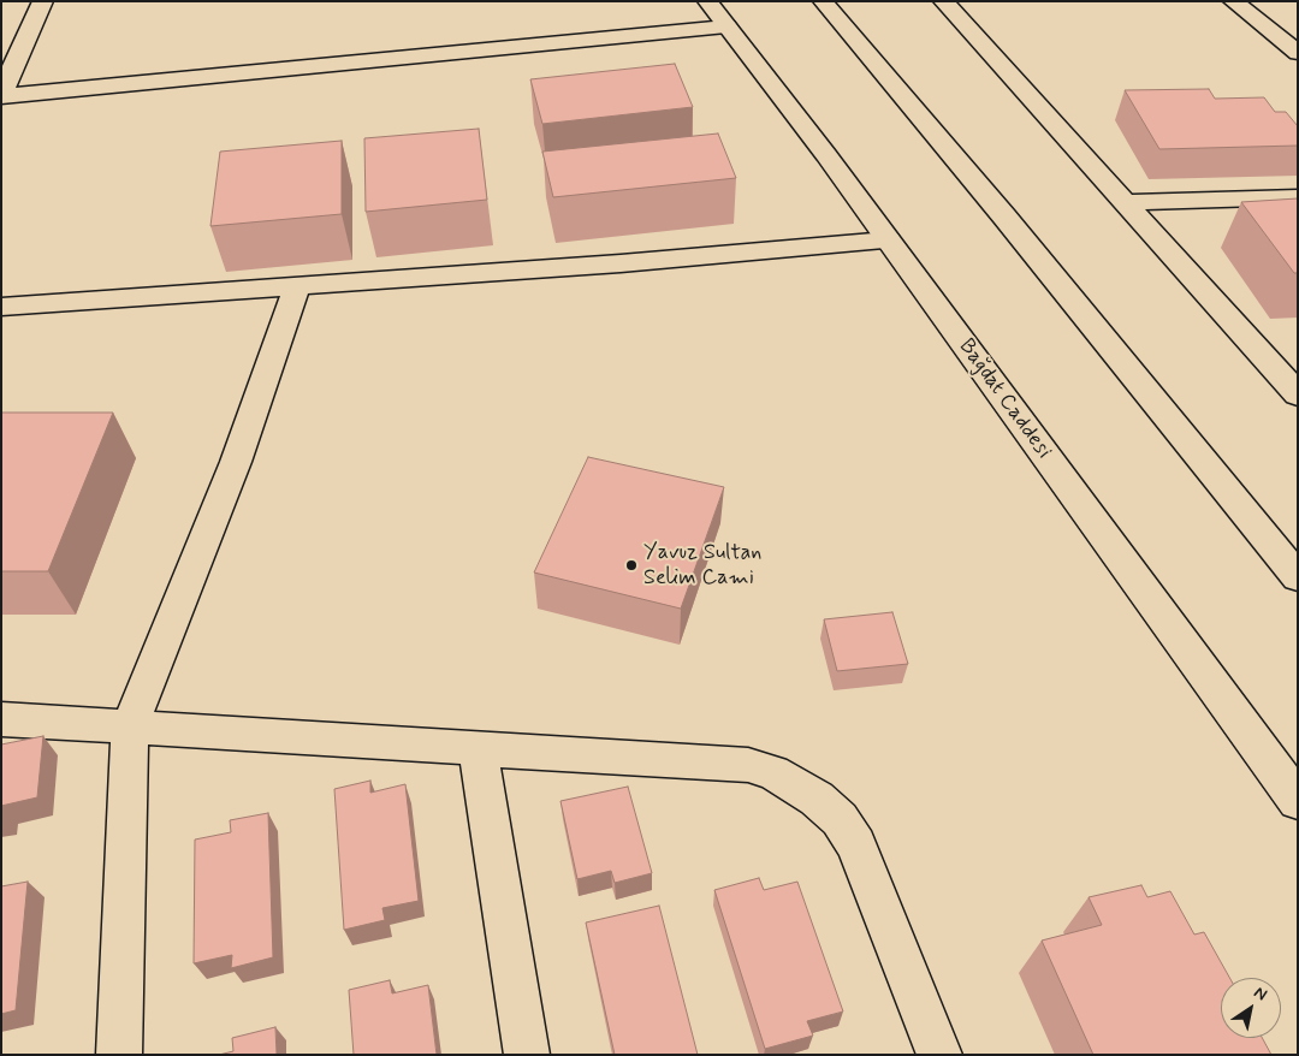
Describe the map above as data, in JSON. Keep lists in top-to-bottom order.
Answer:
{
  "streets": {
    "street": ["Bağdat Caddesi"]
  },
  "places": ["Yavuz Sultan Selim Cami"],
  "north": "top right"
}
